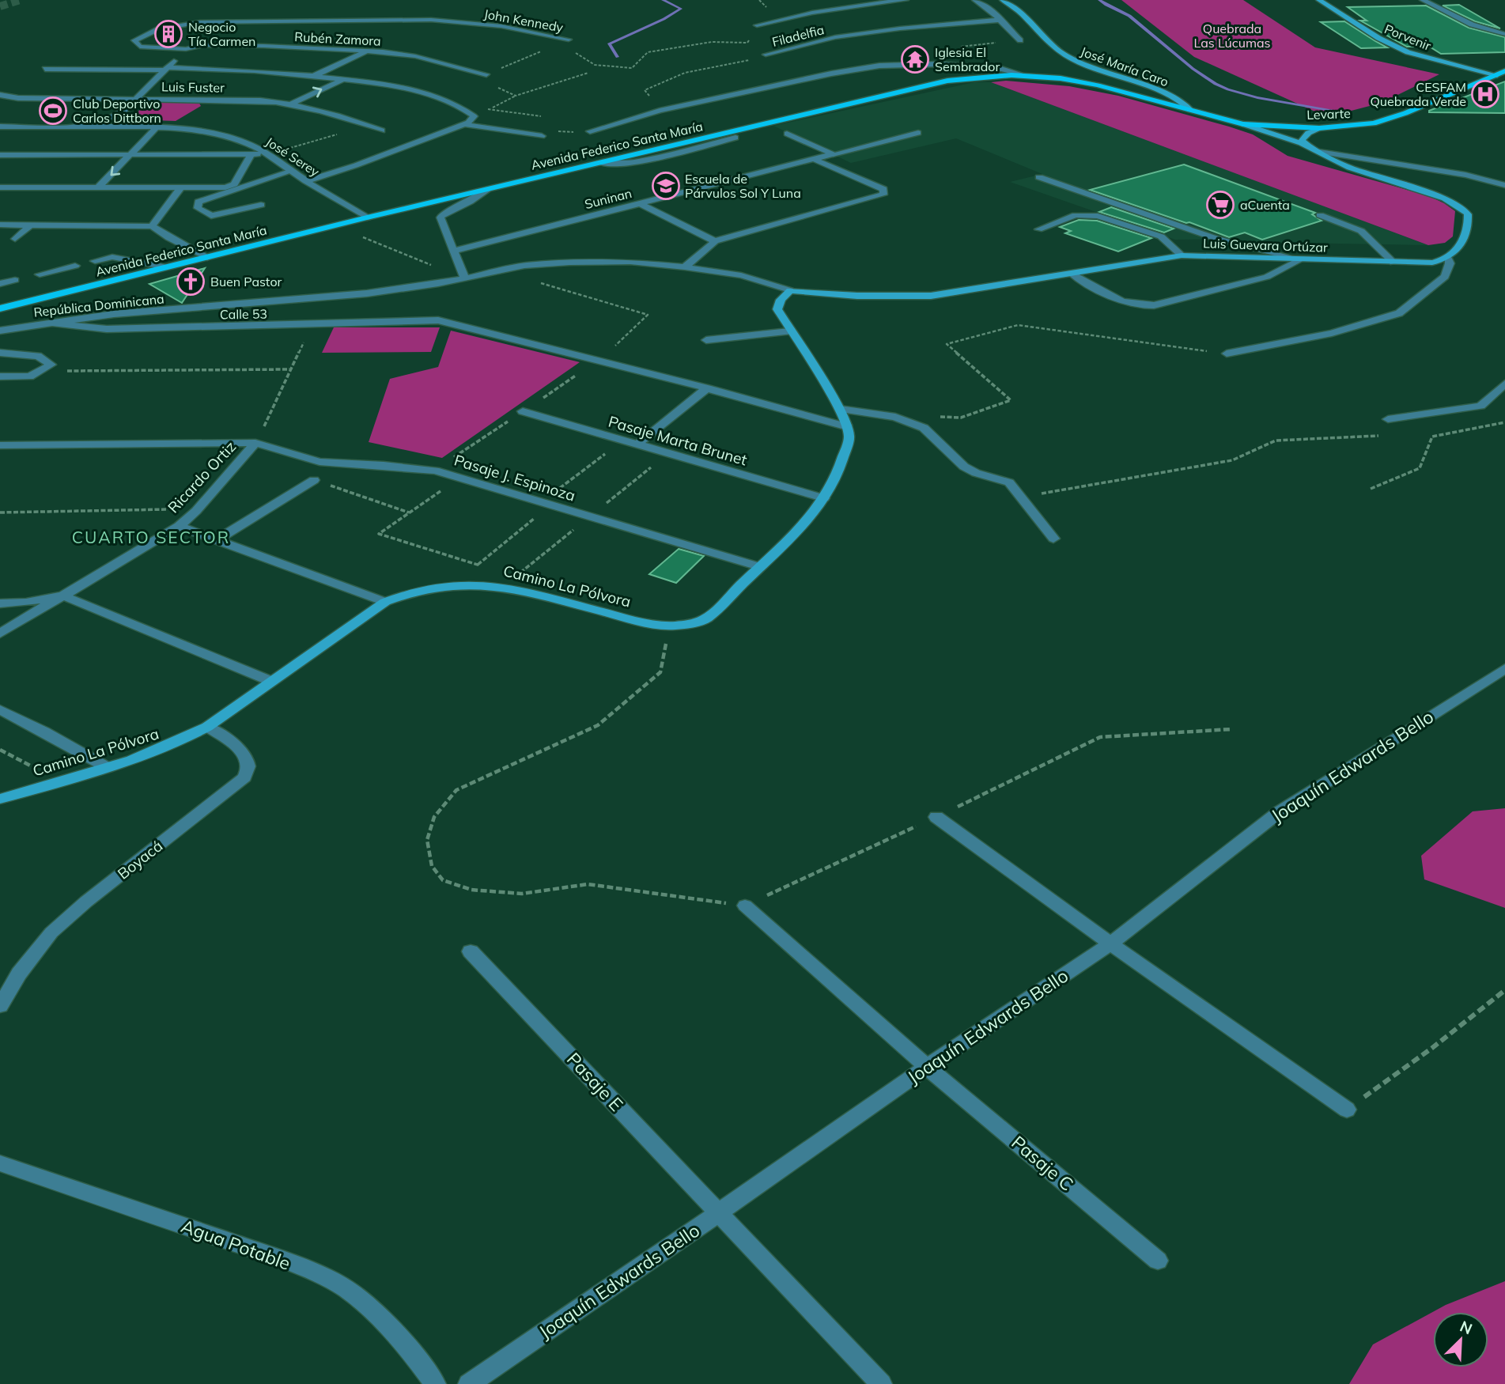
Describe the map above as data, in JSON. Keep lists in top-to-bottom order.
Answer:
{
  "streets": {
    "main road": ["Levarte", "Avenida Federico Santa María"],
    "street": [
      "John Kennedy",
      "Filadelfia",
      "Porvenir",
      "Rubén Zamora",
      "José María Caro",
      "Luis Fuster",
      "José Serey",
      "Suninan",
      "Luis Guevara Ortúzar",
      "República Dominicana",
      "Calle 53",
      "Pasaje Marta Brunet",
      "Ricardo Ortiz",
      "Pasaje J. Espinoza",
      "Camino La Pólvora",
      "Joaquín Edwards Bello",
      "Boyacá",
      "Pasaje E",
      "Pasaje C",
      "Agua Potable"
    ]
  },
  "crossings": [
    ["John Kennedy", "Rubén Zamora"],
    ["Porvenir", "Levarte"],
    ["José María Caro", "Avenida Federico Santa María"],
    ["Levarte", "Avenida Federico Santa María"],
    ["Avenida Federico Santa María", "José Serey"],
    ["Luis Guevara Ortúzar", "República Dominicana"],
    ["República Dominicana", "Calle 53"],
    ["Calle 53", "Camino La Pólvora"],
    ["Pasaje Marta Brunet", "Camino La Pólvora"],
    ["Ricardo Ortiz", "Pasaje J. Espinoza"],
    ["Pasaje J. Espinoza", "Camino La Pólvora"],
    ["Camino La Pólvora", "Boyacá"],
    ["Joaquín Edwards Bello", "Pasaje E"],
    ["Joaquín Edwards Bello", "Pasaje C"]
  ],
  "districts": ["CUARTO SECTOR"],
  "parks": ["Quebrada Las Lúcumas"],
  "places": {
    "building": ["Negocio Tía Carmen"],
    "temple": ["Iglesia El Sembrador"],
    "hospital": ["CESFAM Quebrada Verde"],
    "sports": ["Club Deportivo Carlos Dittborn"],
    "school or university": ["Escuela de Párvulos Sol Y Luna"],
    "supermarket": ["aCuenta"],
    "church": ["Buen Pastor"]
  },
  "north": "top right"
}
